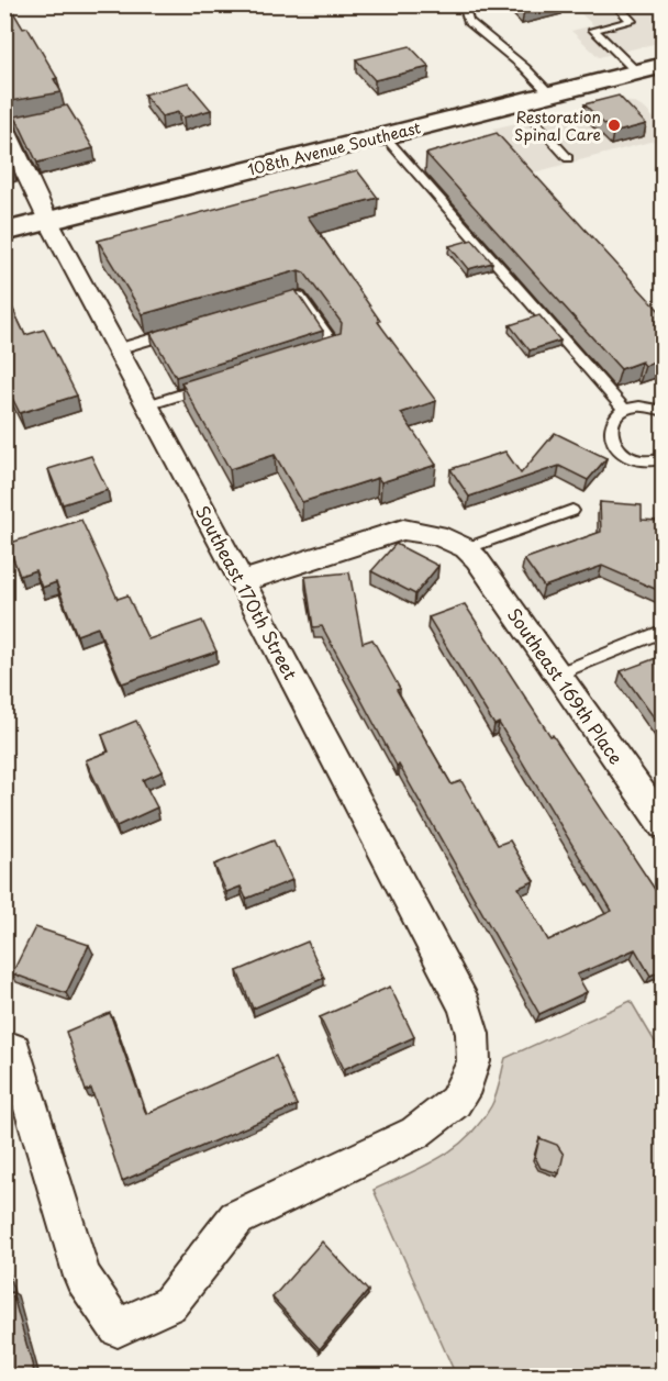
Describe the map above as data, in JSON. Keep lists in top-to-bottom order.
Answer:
{
  "streets": {
    "street": ["108th Avenue Southeast", "Southeast 170th Street", "Southeast 169th Place"]
  },
  "crossings": [
    ["108th Avenue Southeast", "Southeast 170th Street"]
  ],
  "places": ["Restoration Spinal Care"]
}
